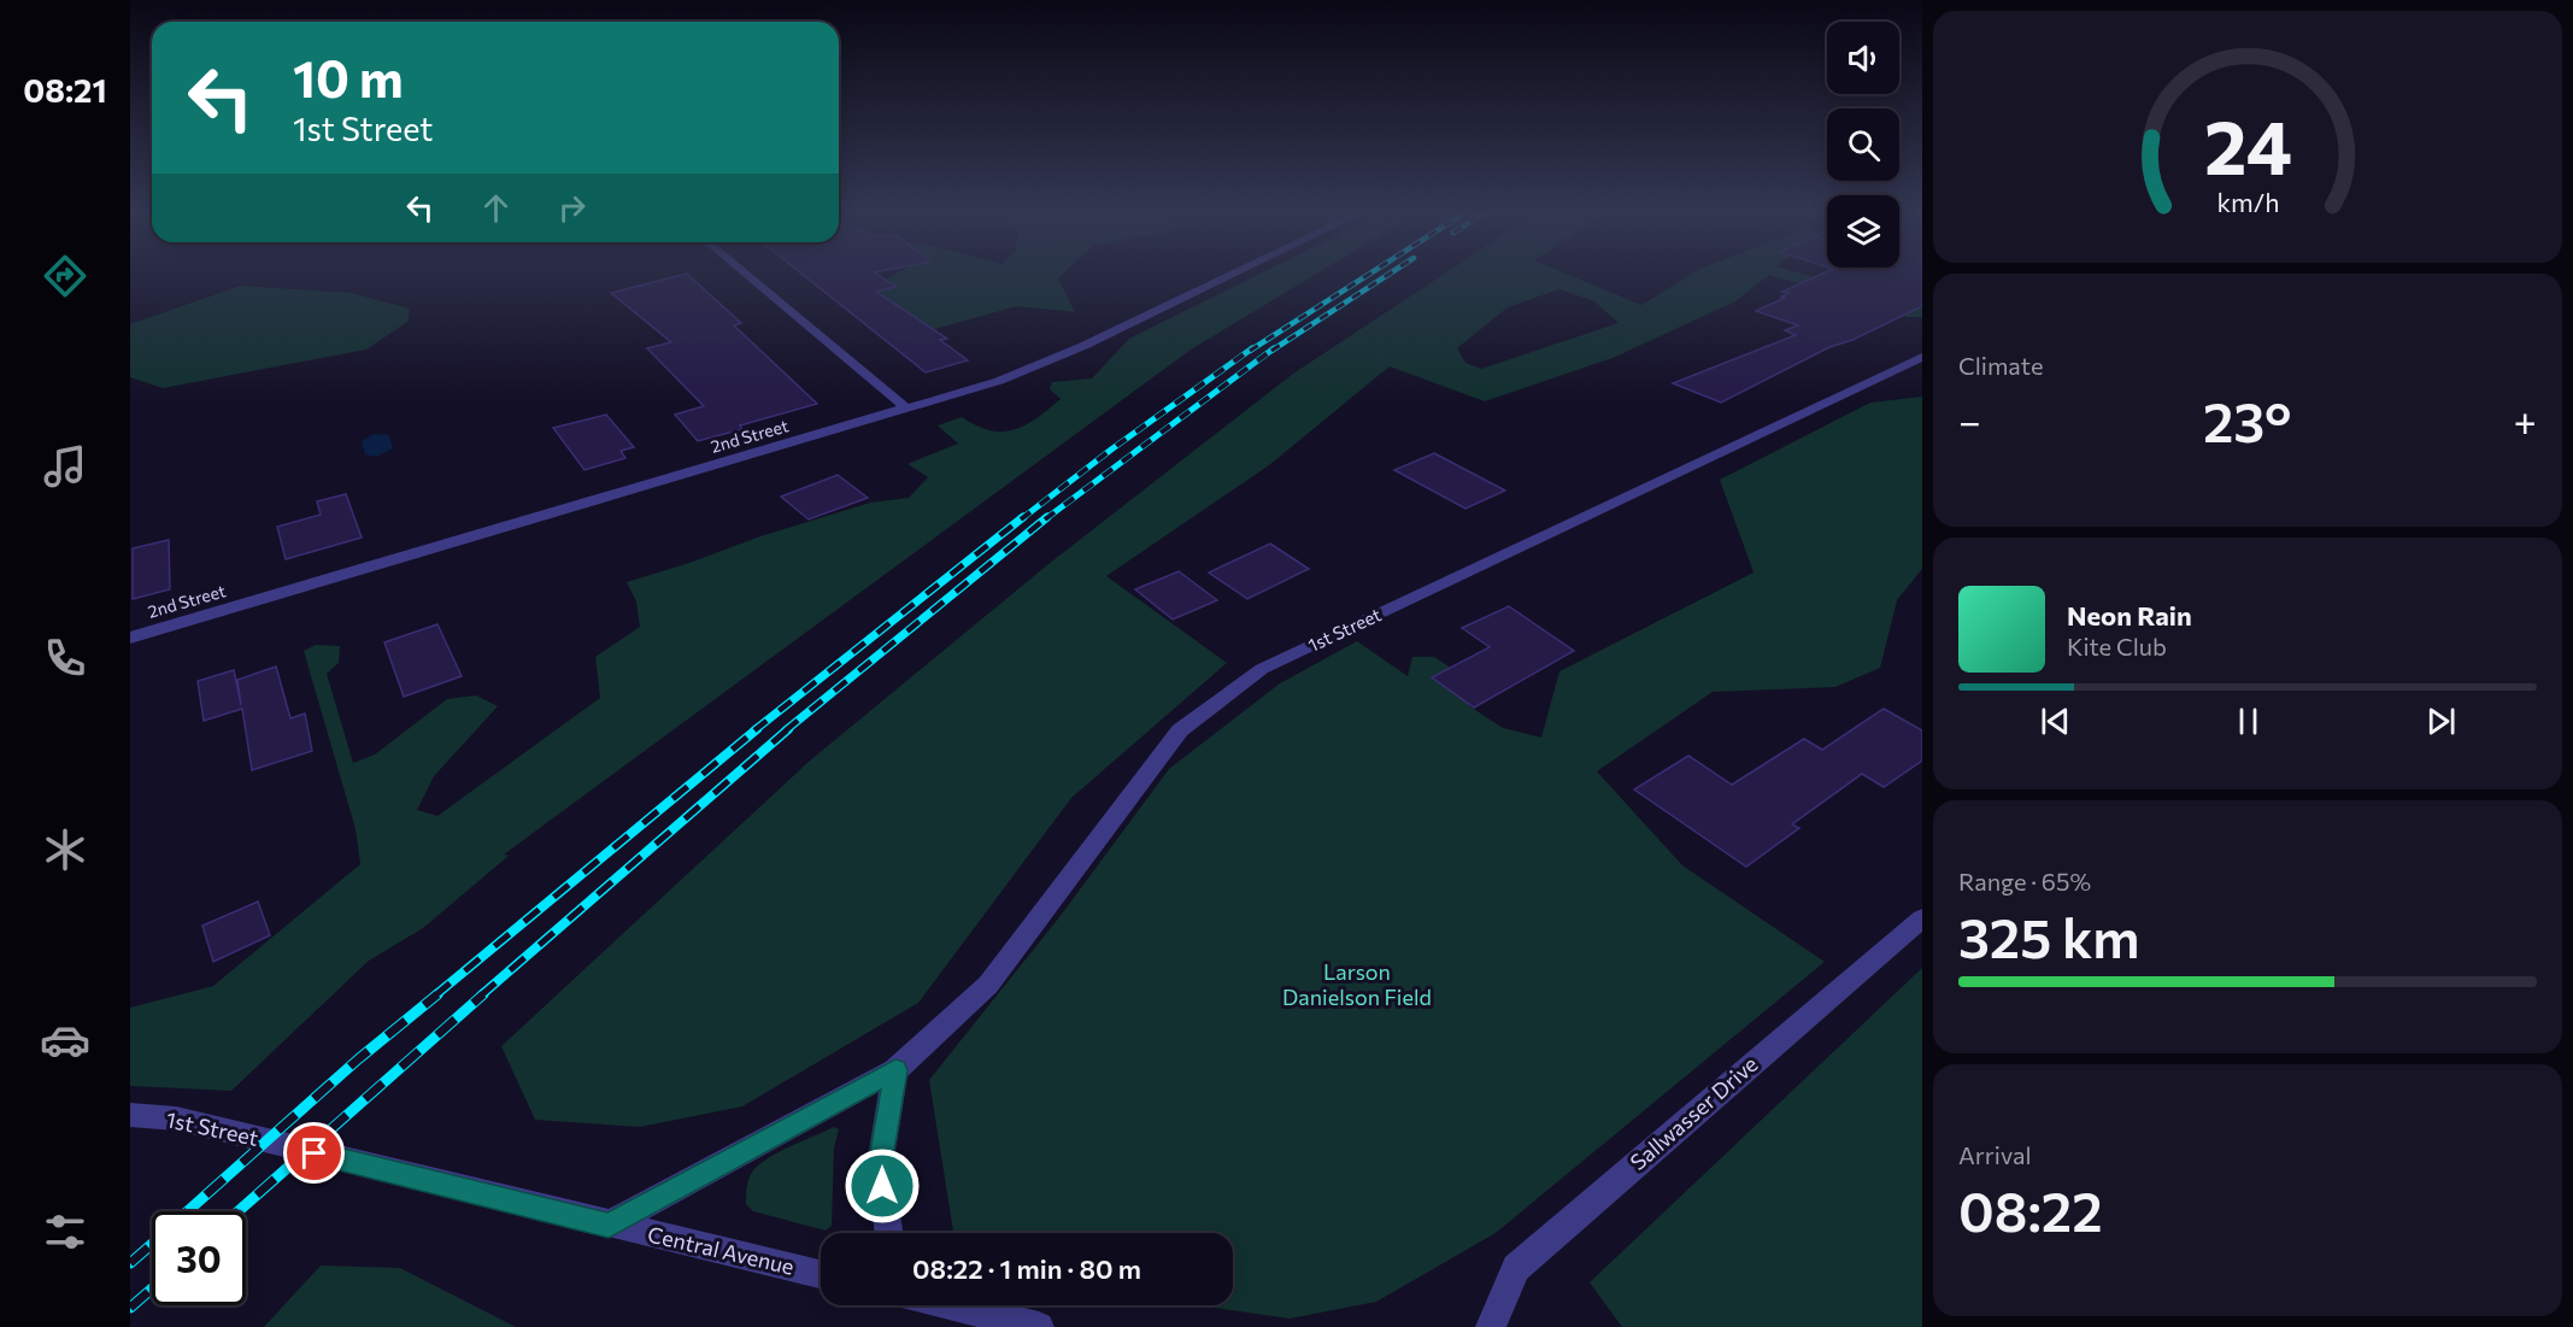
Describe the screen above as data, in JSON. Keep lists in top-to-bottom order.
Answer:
{
  "streets": {
    "street": [
      "2nd Street",
      "1st Street",
      "Sallwasser Drive",
      "Central Avenue"
    ]
  },
  "crossings": [
    ["1st Street", "Central Avenue"]
  ],
  "parks": ["Larson Danielson Field"],
  "page": {
    "tabs": "08:21",
    "turn": ["10 m", "1st Street"],
    "tile": [
      "Climate",
      ["Range · 65%", "325 km"],
      ["Arrival", "08:22"]
    ],
    "heat": ["−", "23°", "+"],
    "song": ["Neon Rain", "Kite Club"],
    "limit": "30",
    "trip": "08:22 · 1 min · 80 m",
    "gauge": ["24", "km/h"]
  }
}
